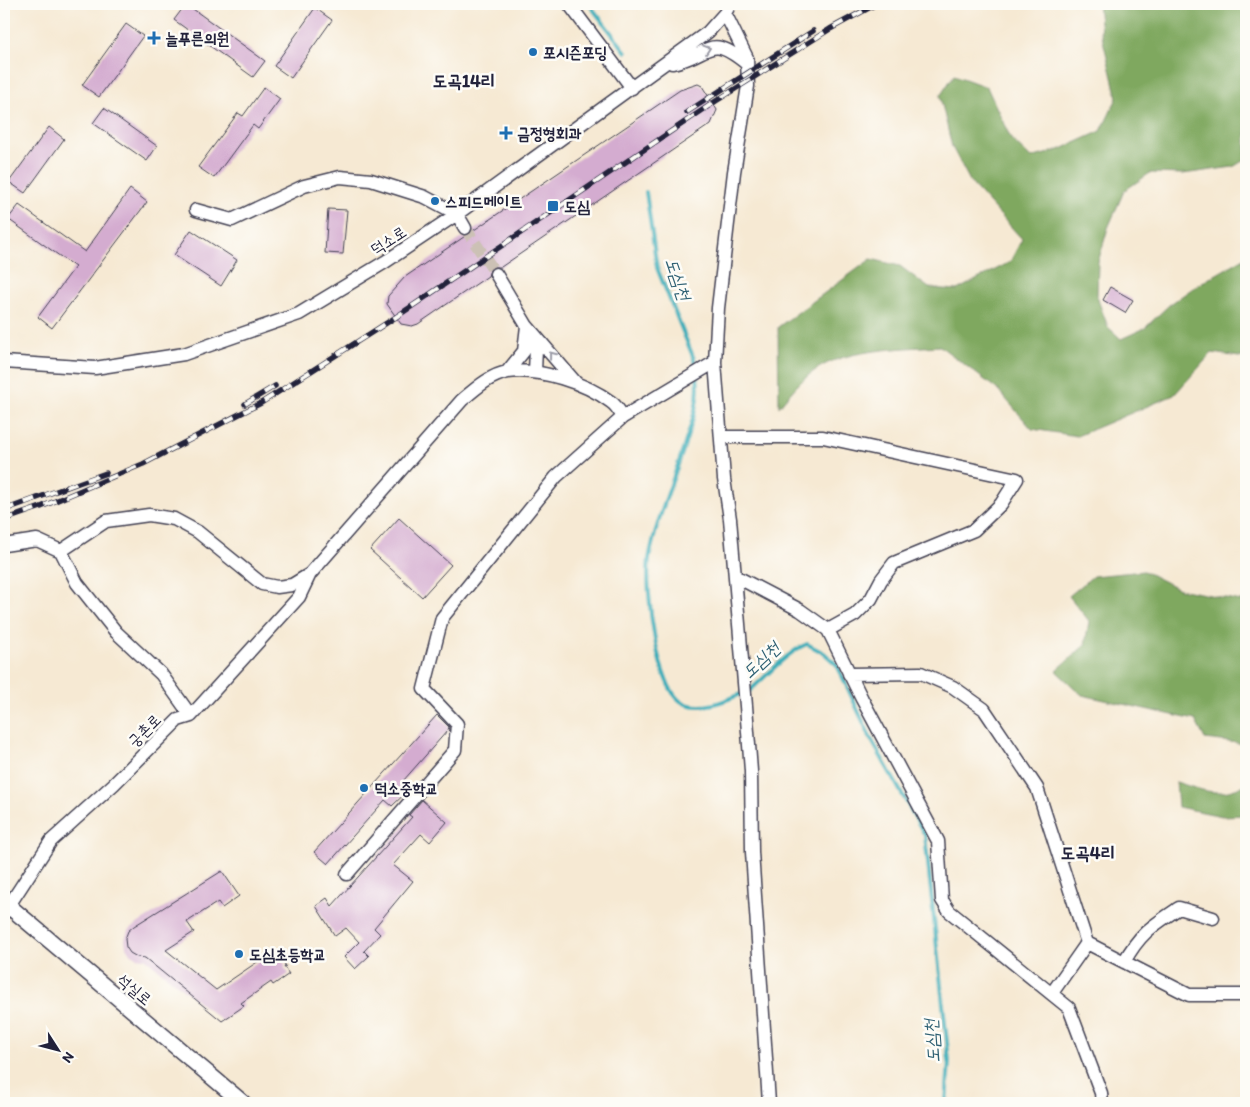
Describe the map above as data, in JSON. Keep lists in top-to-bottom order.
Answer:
{
  "streets": {
    "street": ["덕소로", "궁촌로", "석실로"]
  },
  "crossings": [
    ["궁촌로", "석실로"]
  ],
  "districts": ["도곡14리", "도곡4리"],
  "water": ["도심천"],
  "places": {
    "health": ["늘푸른의원", "금정형회과"],
    "other": [
      "포시즌포딩",
      "스피드메이트",
      "덕소중학교",
      "도심초등학교"
    ],
    "transit": ["도심"]
  },
  "north": "bottom right"
}
